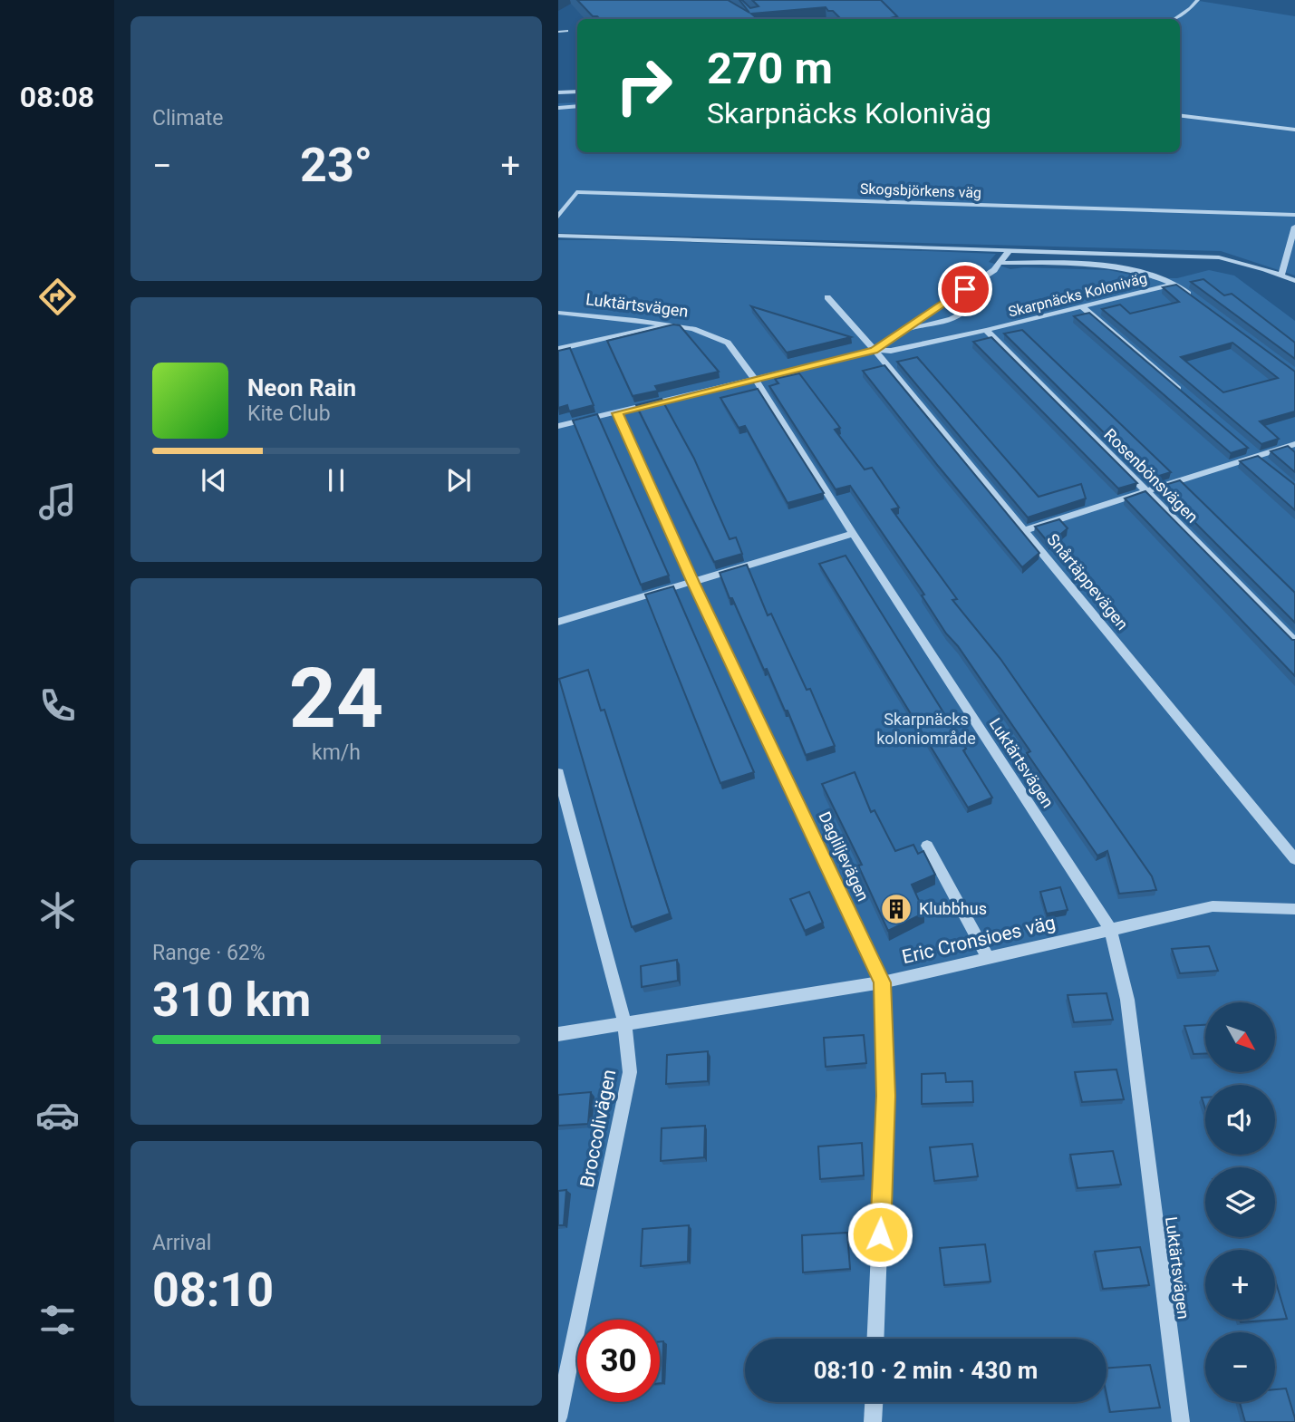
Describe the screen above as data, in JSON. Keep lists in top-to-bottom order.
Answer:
{
  "streets": {
    "street": [
      "Skogsbjörkens väg",
      "Skarpnäcks Koloniväg",
      "Luktärtsvägen",
      "Rosenbönsvägen",
      "Snårtäppevägen",
      "Dagliljevägen",
      "Eric Cronsioes väg",
      "Broccolivägen"
    ]
  },
  "crossings": [
    ["Skarpnäcks Koloniväg", "Luktärtsvägen"],
    ["Skarpnäcks Koloniväg", "Rosenbönsvägen"],
    ["Skarpnäcks Koloniväg", "Snårtäppevägen"],
    ["Skarpnäcks Koloniväg", "Dagliljevägen"],
    ["Luktärtsvägen", "Eric Cronsioes väg"],
    ["Dagliljevägen", "Eric Cronsioes väg"],
    ["Eric Cronsioes väg", "Broccolivägen"]
  ],
  "parks": ["Skarpnäcks koloniområde"],
  "places": {
    "building": ["Klubbhus"]
  },
  "north": "bottom right",
  "page": {
    "tabs": "08:08",
    "tile": [
      "Climate",
      ["24", "km/h"],
      ["Range · 62%", "310 km"],
      ["Arrival", "08:10"]
    ],
    "turn": ["270 m", "Skarpnäcks Koloniväg"],
    "heat": ["−", "23°", "+"],
    "song": ["Neon Rain", "Kite Club"],
    "map_buttons": ["+", "−"],
    "limit": "30",
    "trip": "08:10 · 2 min · 430 m"
  }
}
